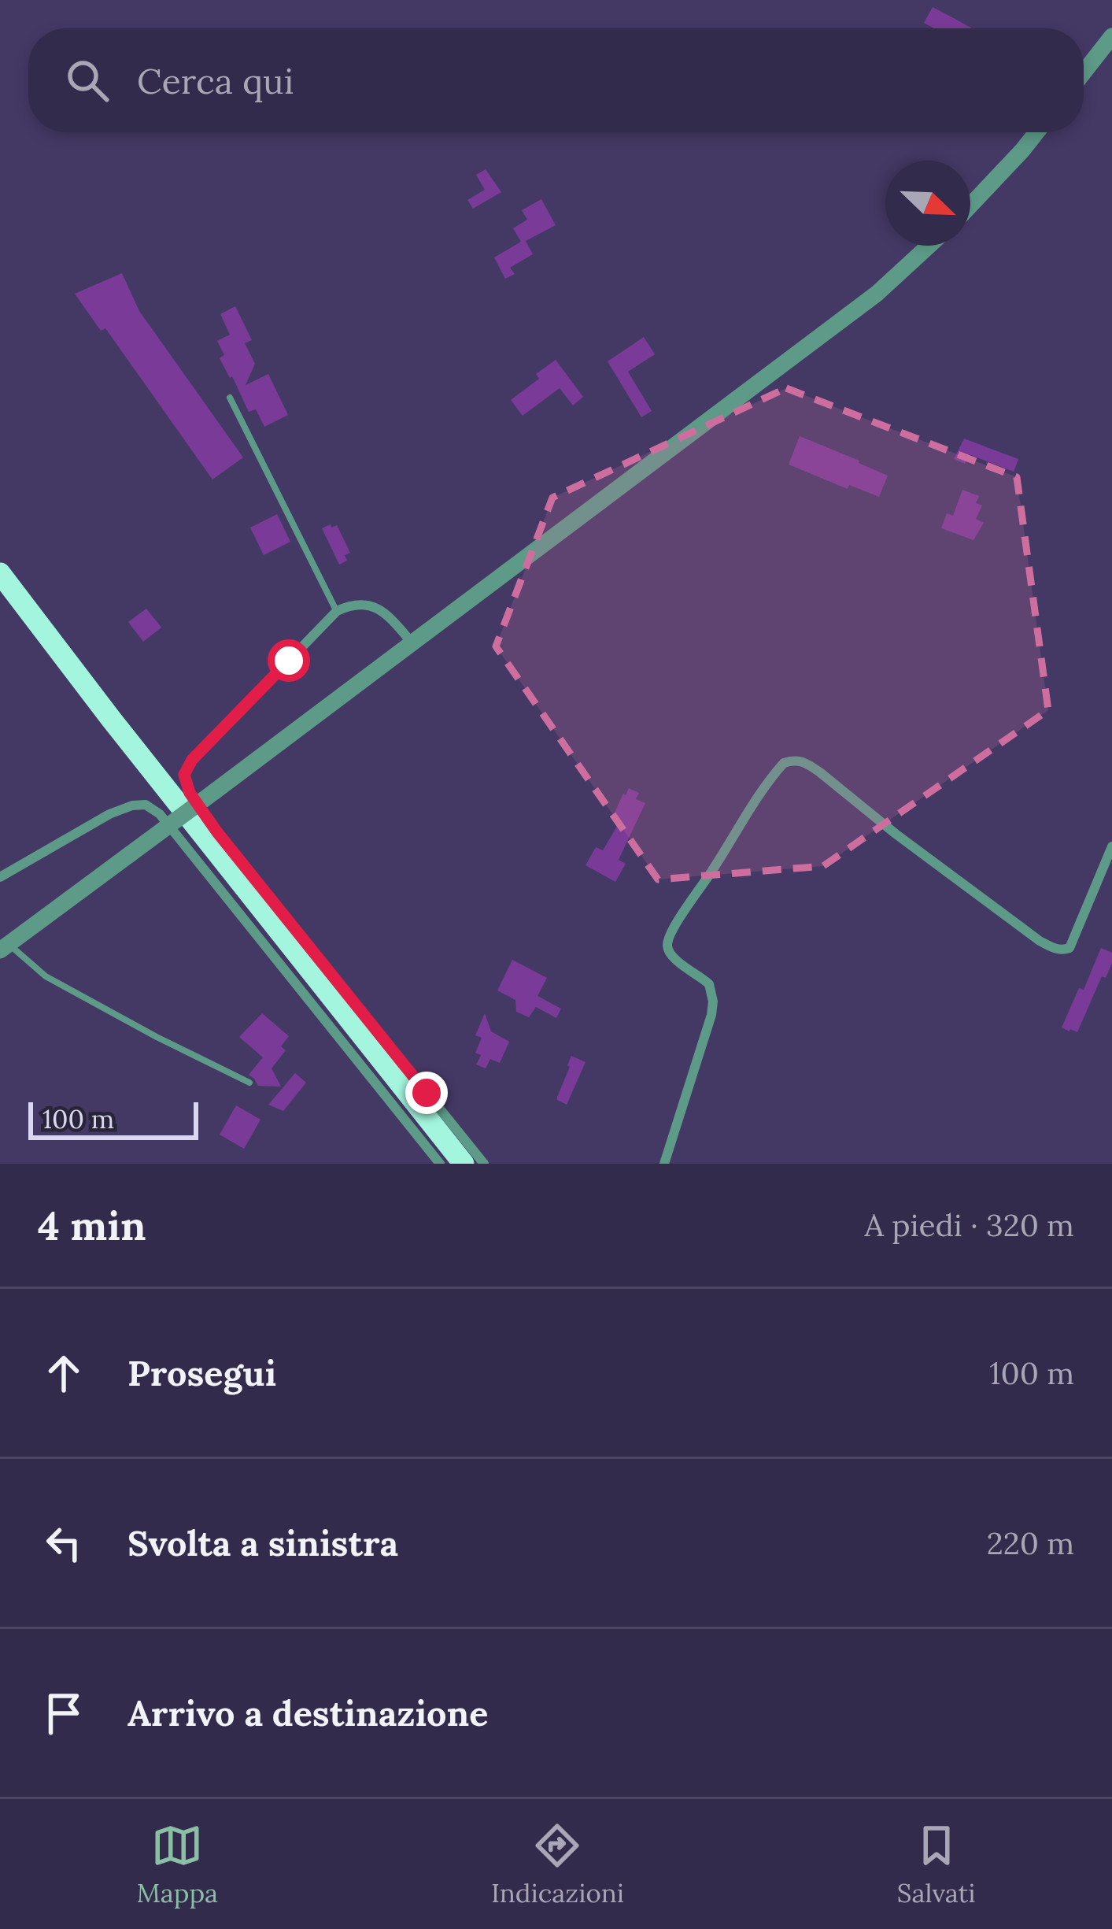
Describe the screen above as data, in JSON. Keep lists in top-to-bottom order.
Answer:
{
  "scale_bar": "100 m",
  "north": "bottom right",
  "page": {
    "search": "Cerca qui",
    "scale": "100 m",
    "heading": ["4 min", "A piedi · 320 m"],
    "list": [
      ["Prosegui", "100 m"],
      ["Svolta a sinistra", "220 m"],
      "Arrivo a destinazione"
    ],
    "nav": ["Mappa", "Indicazioni", "Salvati"]
  }
}
